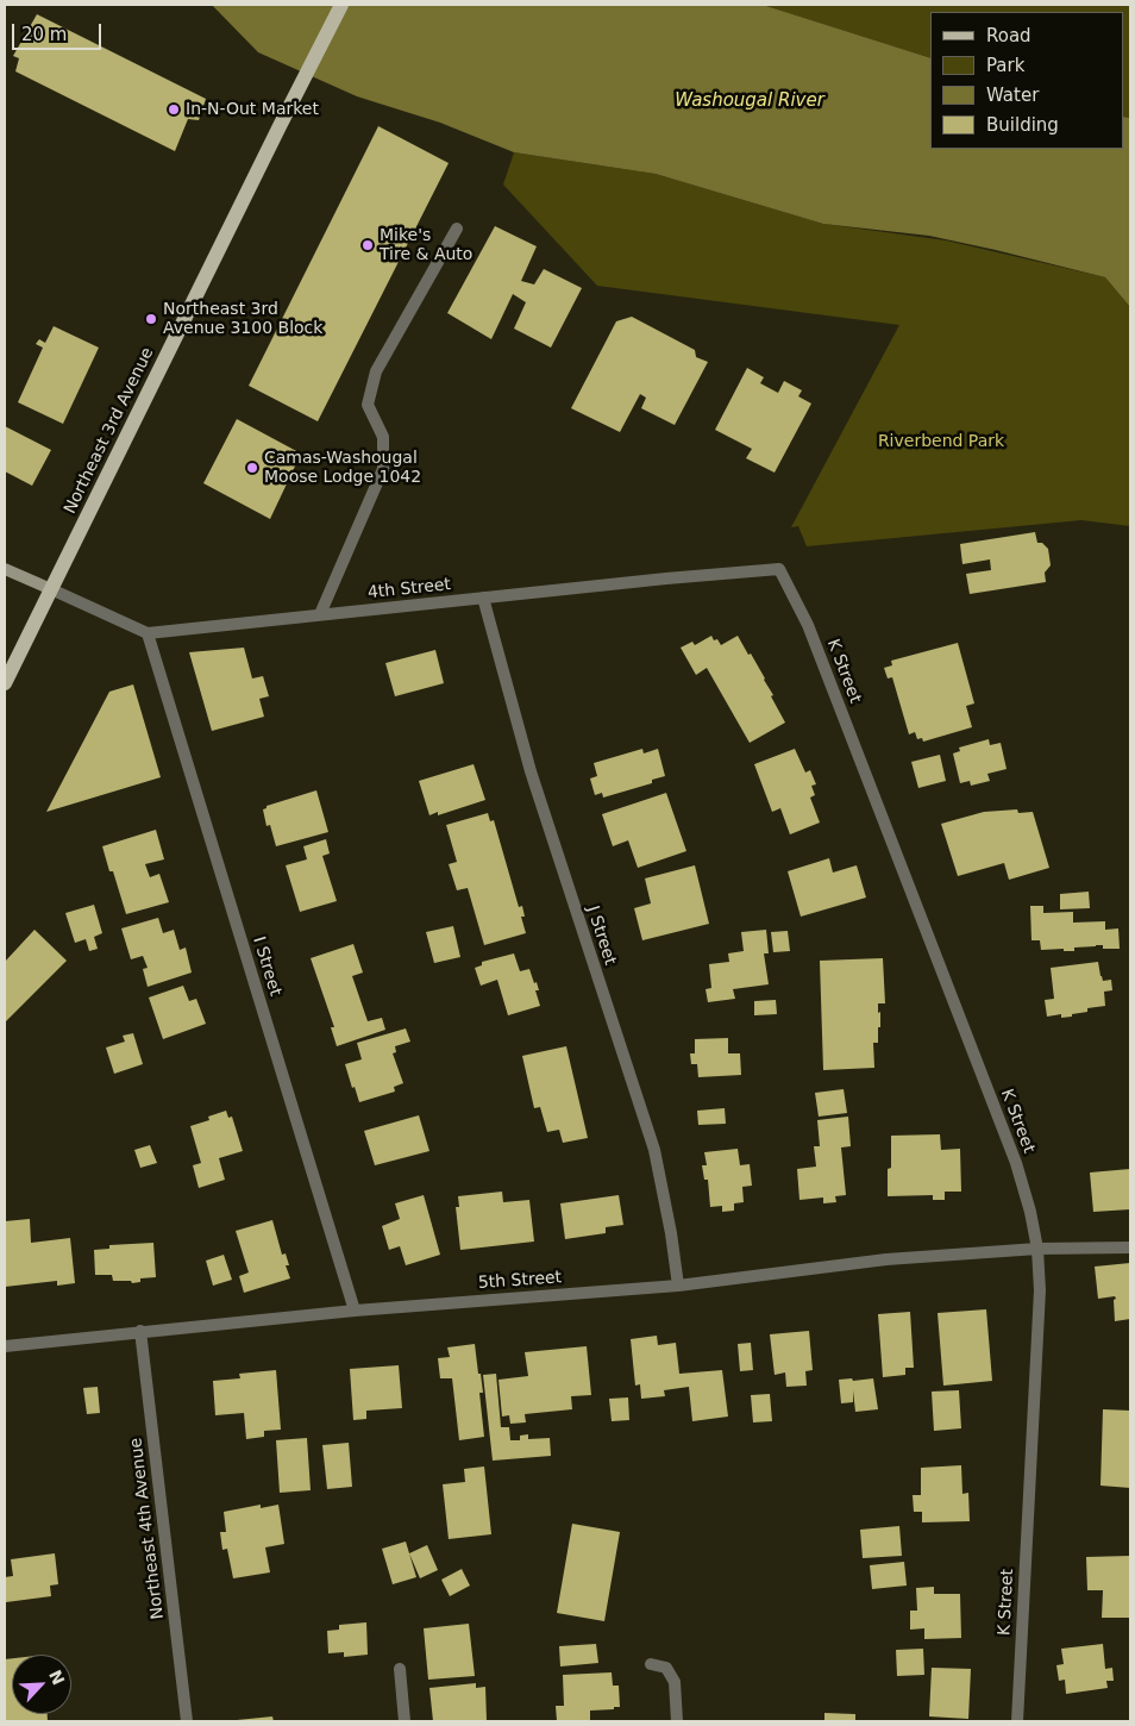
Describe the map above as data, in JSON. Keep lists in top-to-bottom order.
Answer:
{
  "streets": {
    "main road": ["Northeast 3rd Avenue"],
    "street": [
      "4th Street",
      "K Street",
      "J Street",
      "I Street",
      "5th Street",
      "Northeast 4th Avenue"
    ]
  },
  "crossings": [
    ["4th Street", "K Street"],
    ["4th Street", "J Street"],
    ["4th Street", "I Street"],
    ["K Street", "5th Street"],
    ["J Street", "5th Street"],
    ["I Street", "5th Street"],
    ["5th Street", "Northeast 4th Avenue"]
  ],
  "water": ["Washougal River"],
  "parks": ["Riverbend Park"],
  "places": [
    "In-N-Out Market",
    "Mike's Tire & Auto",
    "Northeast 3rd Avenue 3100 Block",
    "Camas-Washougal Moose Lodge 1042"
  ],
  "legend": [
    "Road",
    "Park",
    "Water",
    "Building"
  ],
  "scale_bar": "20 m",
  "north": "top right"
}
